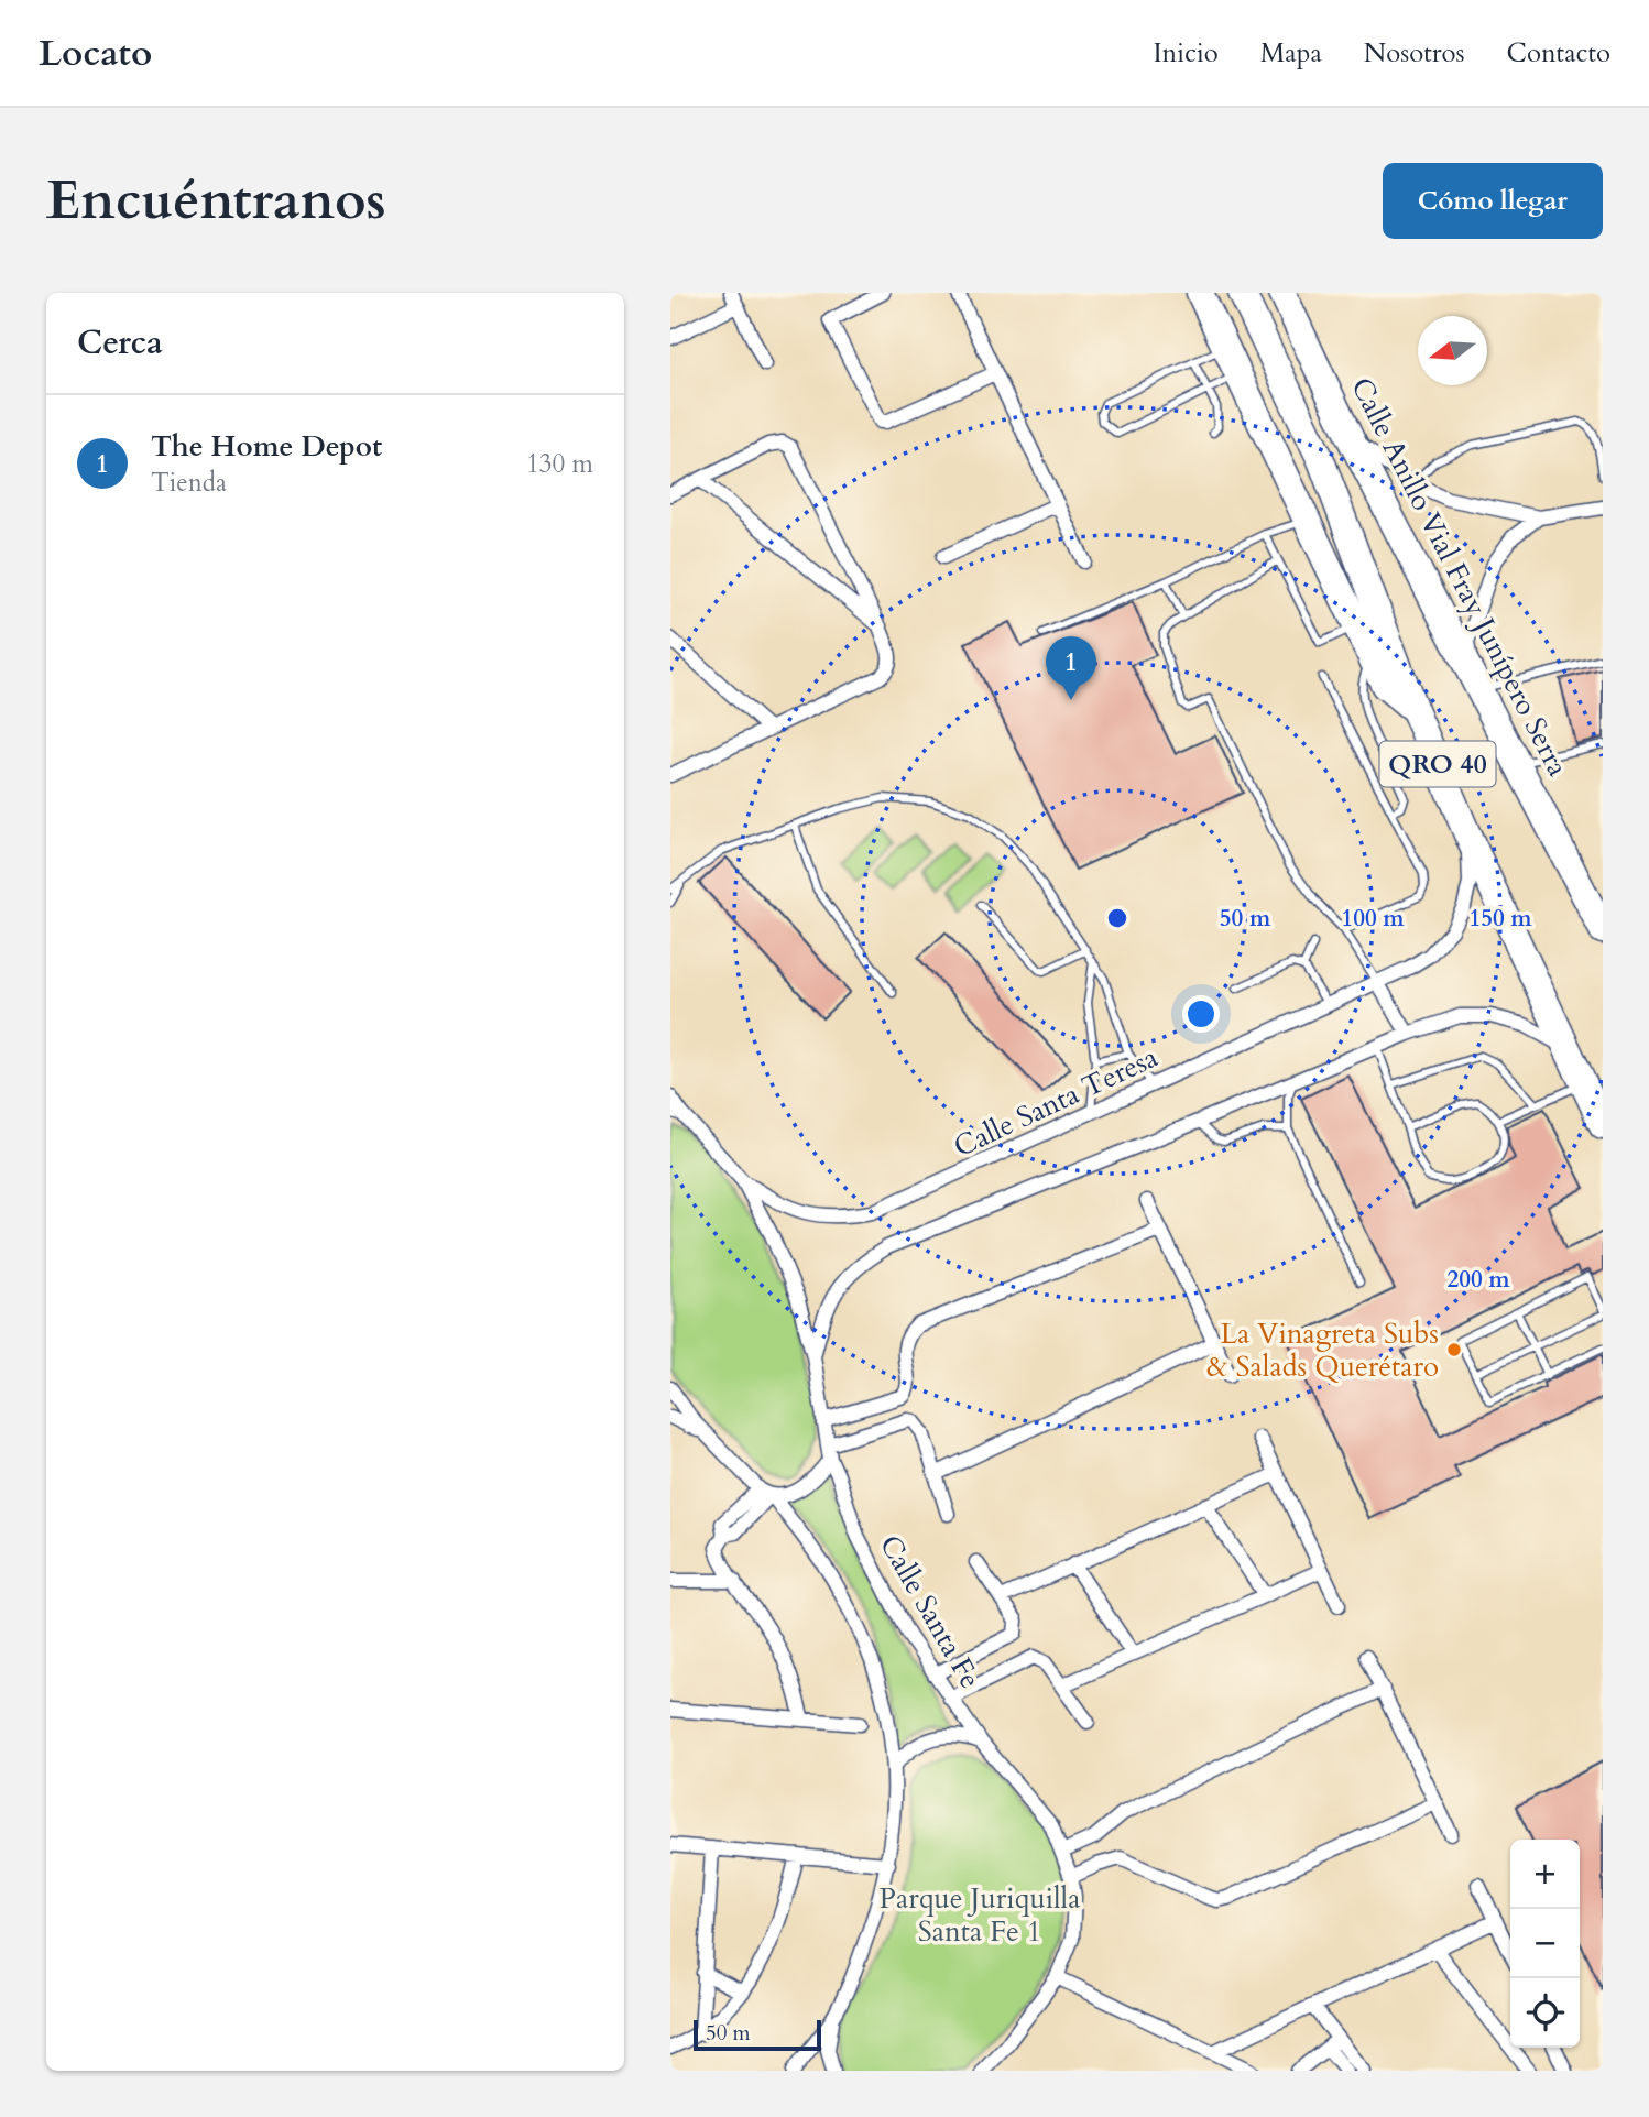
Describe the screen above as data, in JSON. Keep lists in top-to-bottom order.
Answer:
{
  "streets": {
    "highway": ["Calle Anillo Vial Fray Junípero Serra", "QRO 40"],
    "street": ["Calle Santa Teresa", "Calle Santa Fe"]
  },
  "crossings": [
    ["QRO 40", "Calle Santa Teresa"]
  ],
  "parks": ["Parque Juriquilla Santa Fe 1"],
  "places": ["La Vinagreta Subs & Salads Querétaro"],
  "scale_bar": "50 m",
  "north": "left",
  "page": {
    "header": "Locato",
    "nav": [
      "Inicio",
      "Mapa",
      "Nosotros",
      "Contacto"
    ],
    "buttons": "Cómo llegar",
    "title": "Encuéntranos",
    "heading": "Cerca",
    "list": [
      {
        "mark": "1",
        "name": "The Home Depot",
        "note": "Tienda",
        "value": "130 m"
      }
    ],
    "pins": "1",
    "map_buttons": ["+", "−"],
    "scale": "50 m"
  },
  "rings": [
    "50 m",
    "100 m",
    "150 m",
    "200 m"
  ]
}
